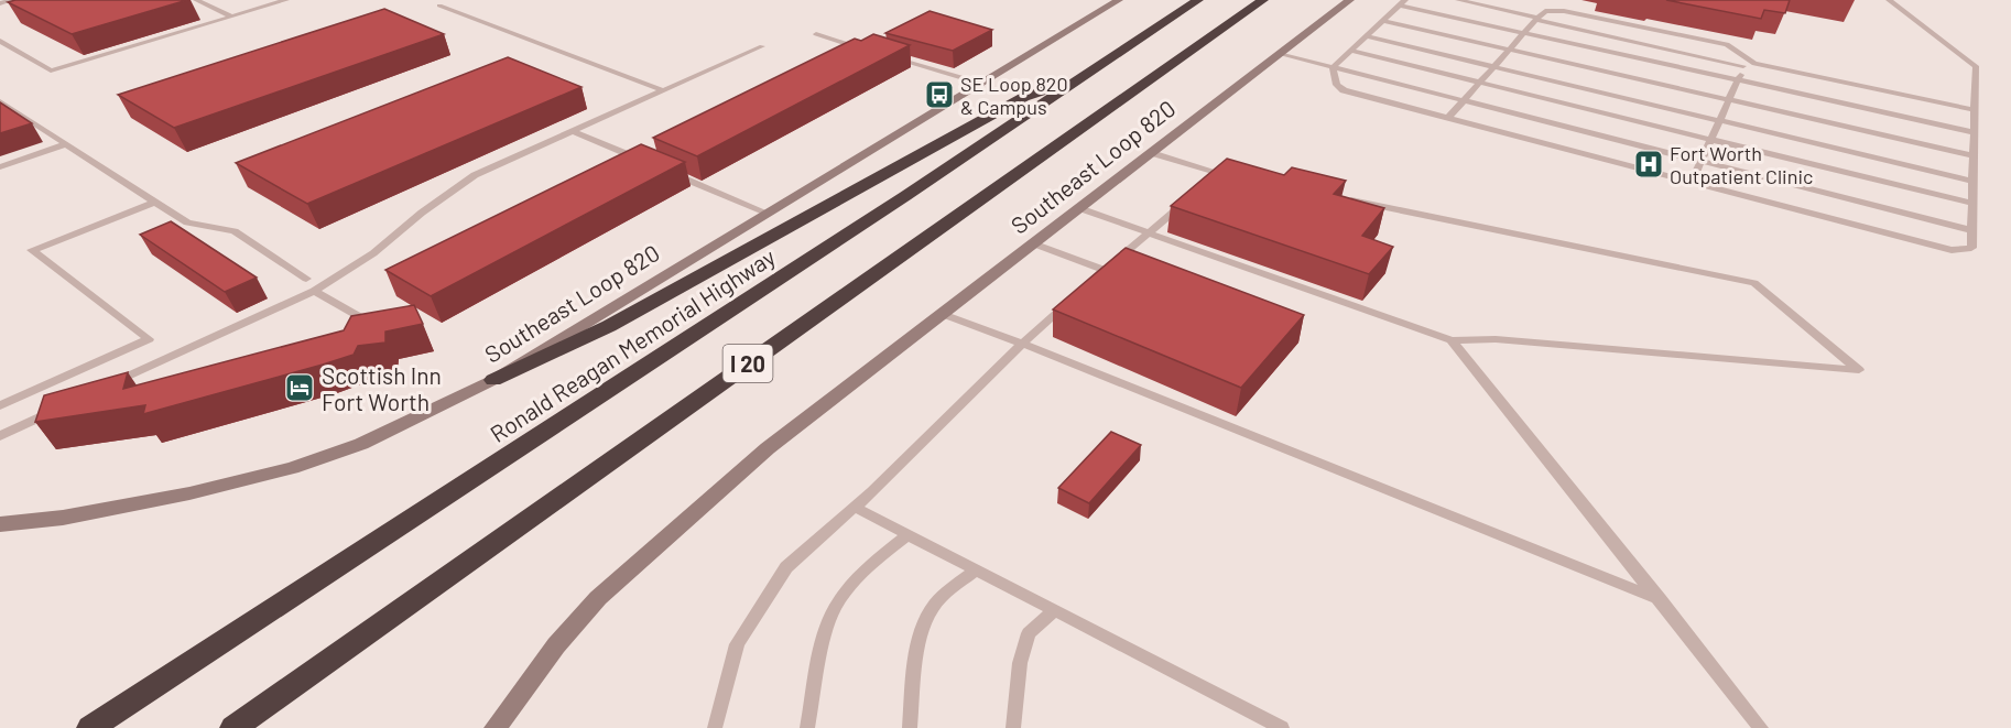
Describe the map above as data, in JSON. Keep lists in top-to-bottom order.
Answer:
{
  "streets": {
    "highway": ["Ronald Reagan Memorial Highway", "I 20"],
    "main road": ["Southeast Loop 820"]
  },
  "places": {
    "bus stop": ["SE Loop 820 & Campus"],
    "hospital": ["Fort Worth Outpatient Clinic"],
    "hotel": ["Scottish Inn Fort Worth"]
  }
}
